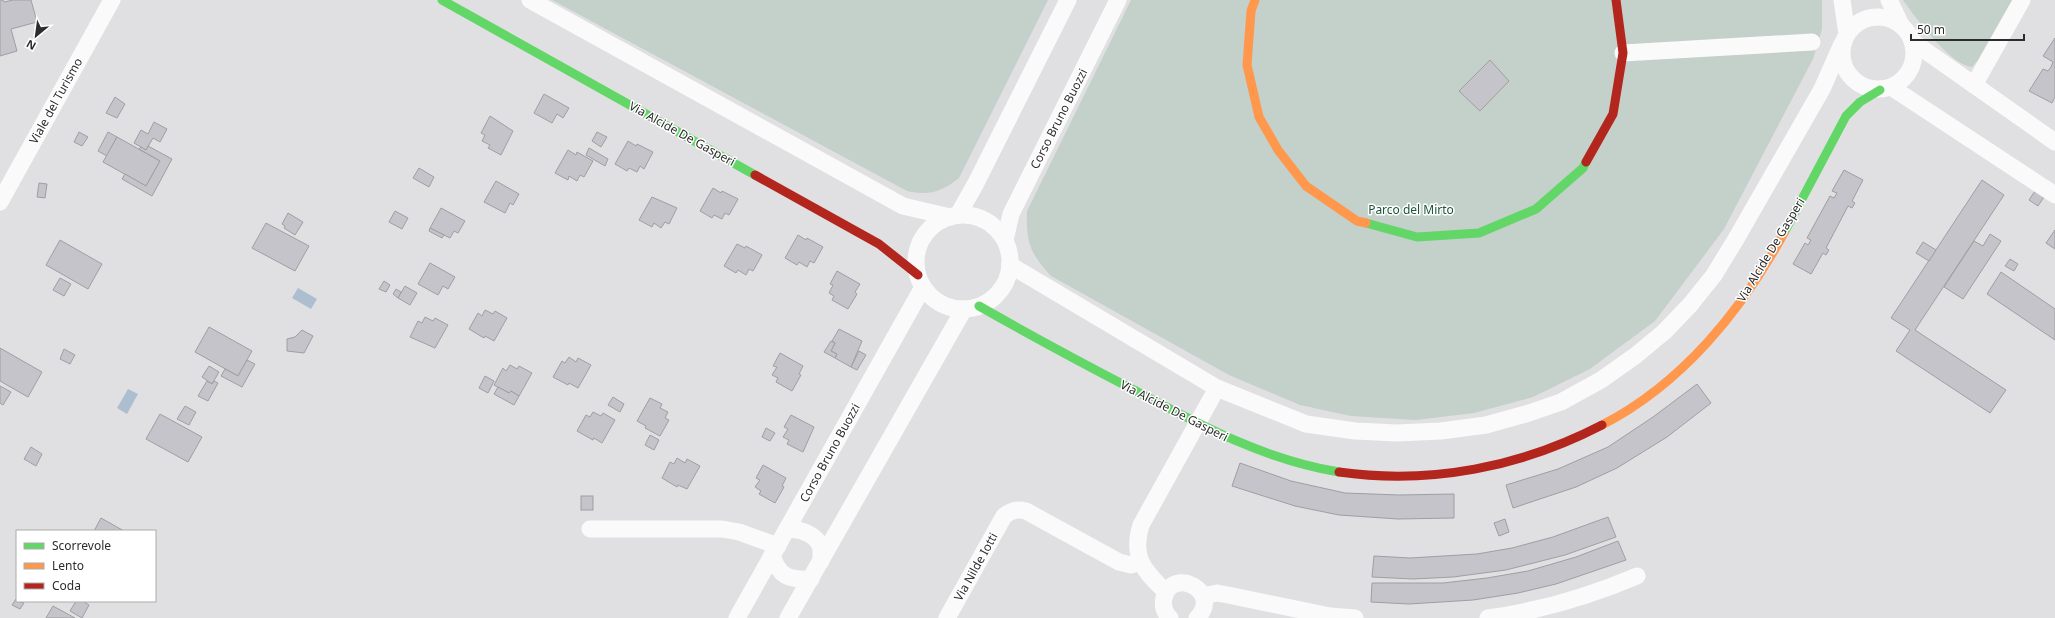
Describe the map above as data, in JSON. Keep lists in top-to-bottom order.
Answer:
{
  "streets": {
    "street": [
      "Viale del Turismo",
      "Corso Bruno Buozzi",
      "Via Alcide De Gasperi",
      "Via Nilde Iotti"
    ]
  },
  "crossings": [
    ["Corso Bruno Buozzi", "Via Alcide De Gasperi"]
  ],
  "parks": ["Parco del Mirto"],
  "legend": ["Scorrevole", "Lento", "Coda"],
  "scale_bar": "50 m",
  "north": "bottom left"
}
